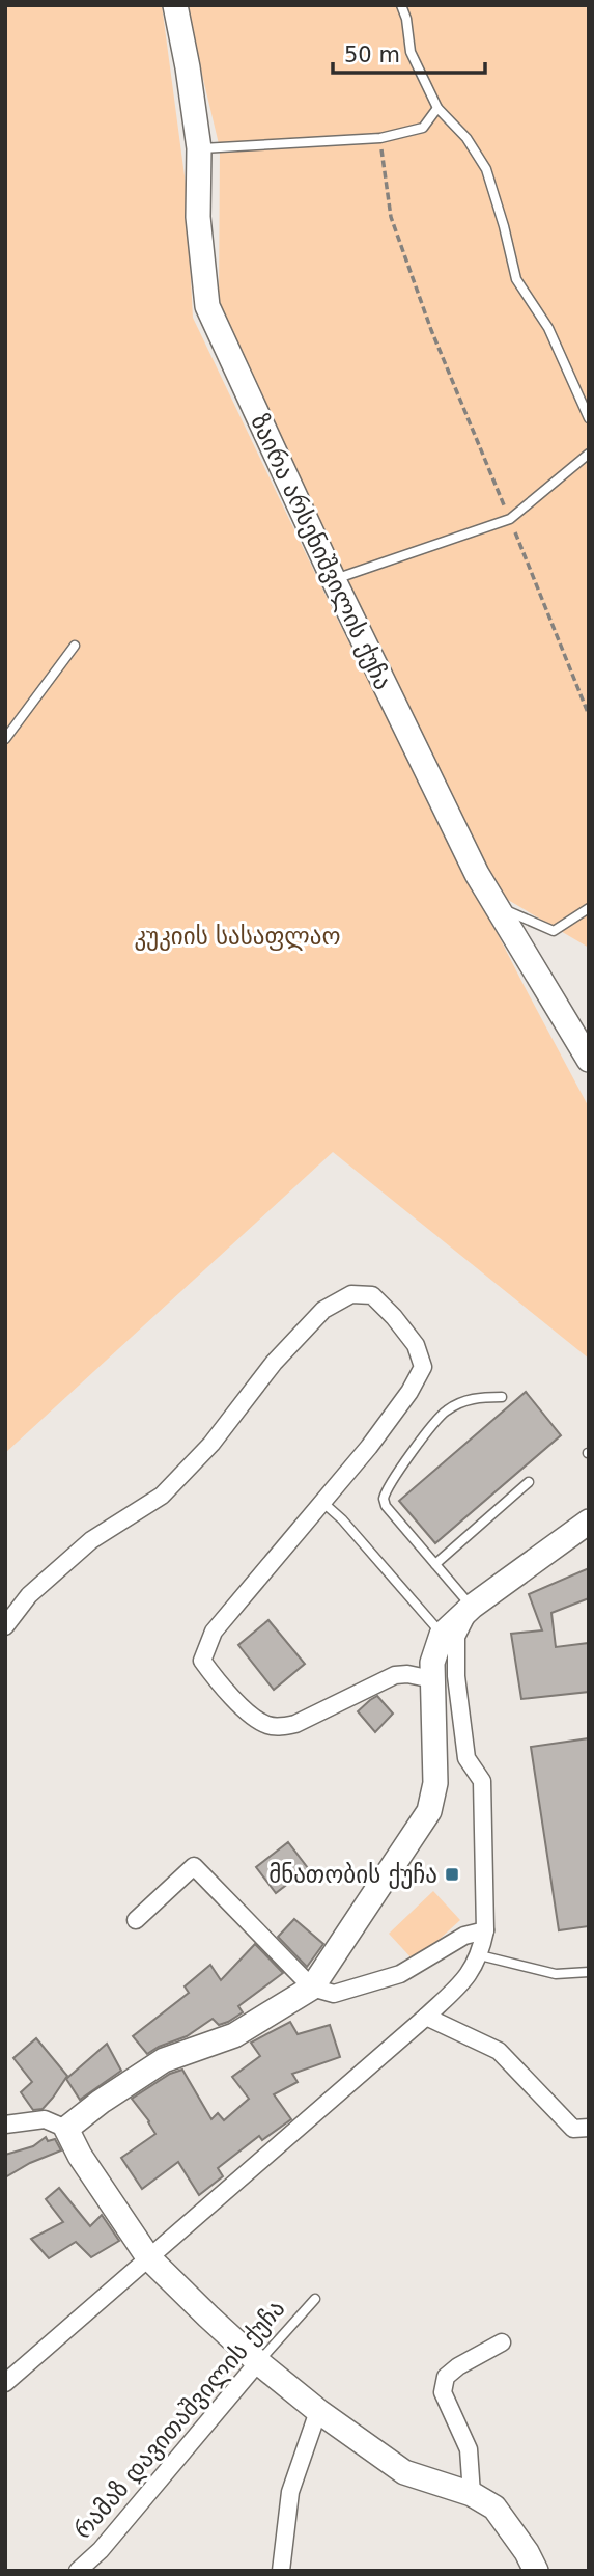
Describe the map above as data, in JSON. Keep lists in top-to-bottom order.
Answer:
{
  "streets": {
    "street": ["ზაირა არსენიშვილის ქუჩა", "რამაზ დავითაშვილის ქუჩა"]
  },
  "parks": ["კუკიის სასაფლაო"],
  "places": {
    "transit": ["მნათობის ქუჩა"]
  },
  "scale_bar": "50 m"
}
